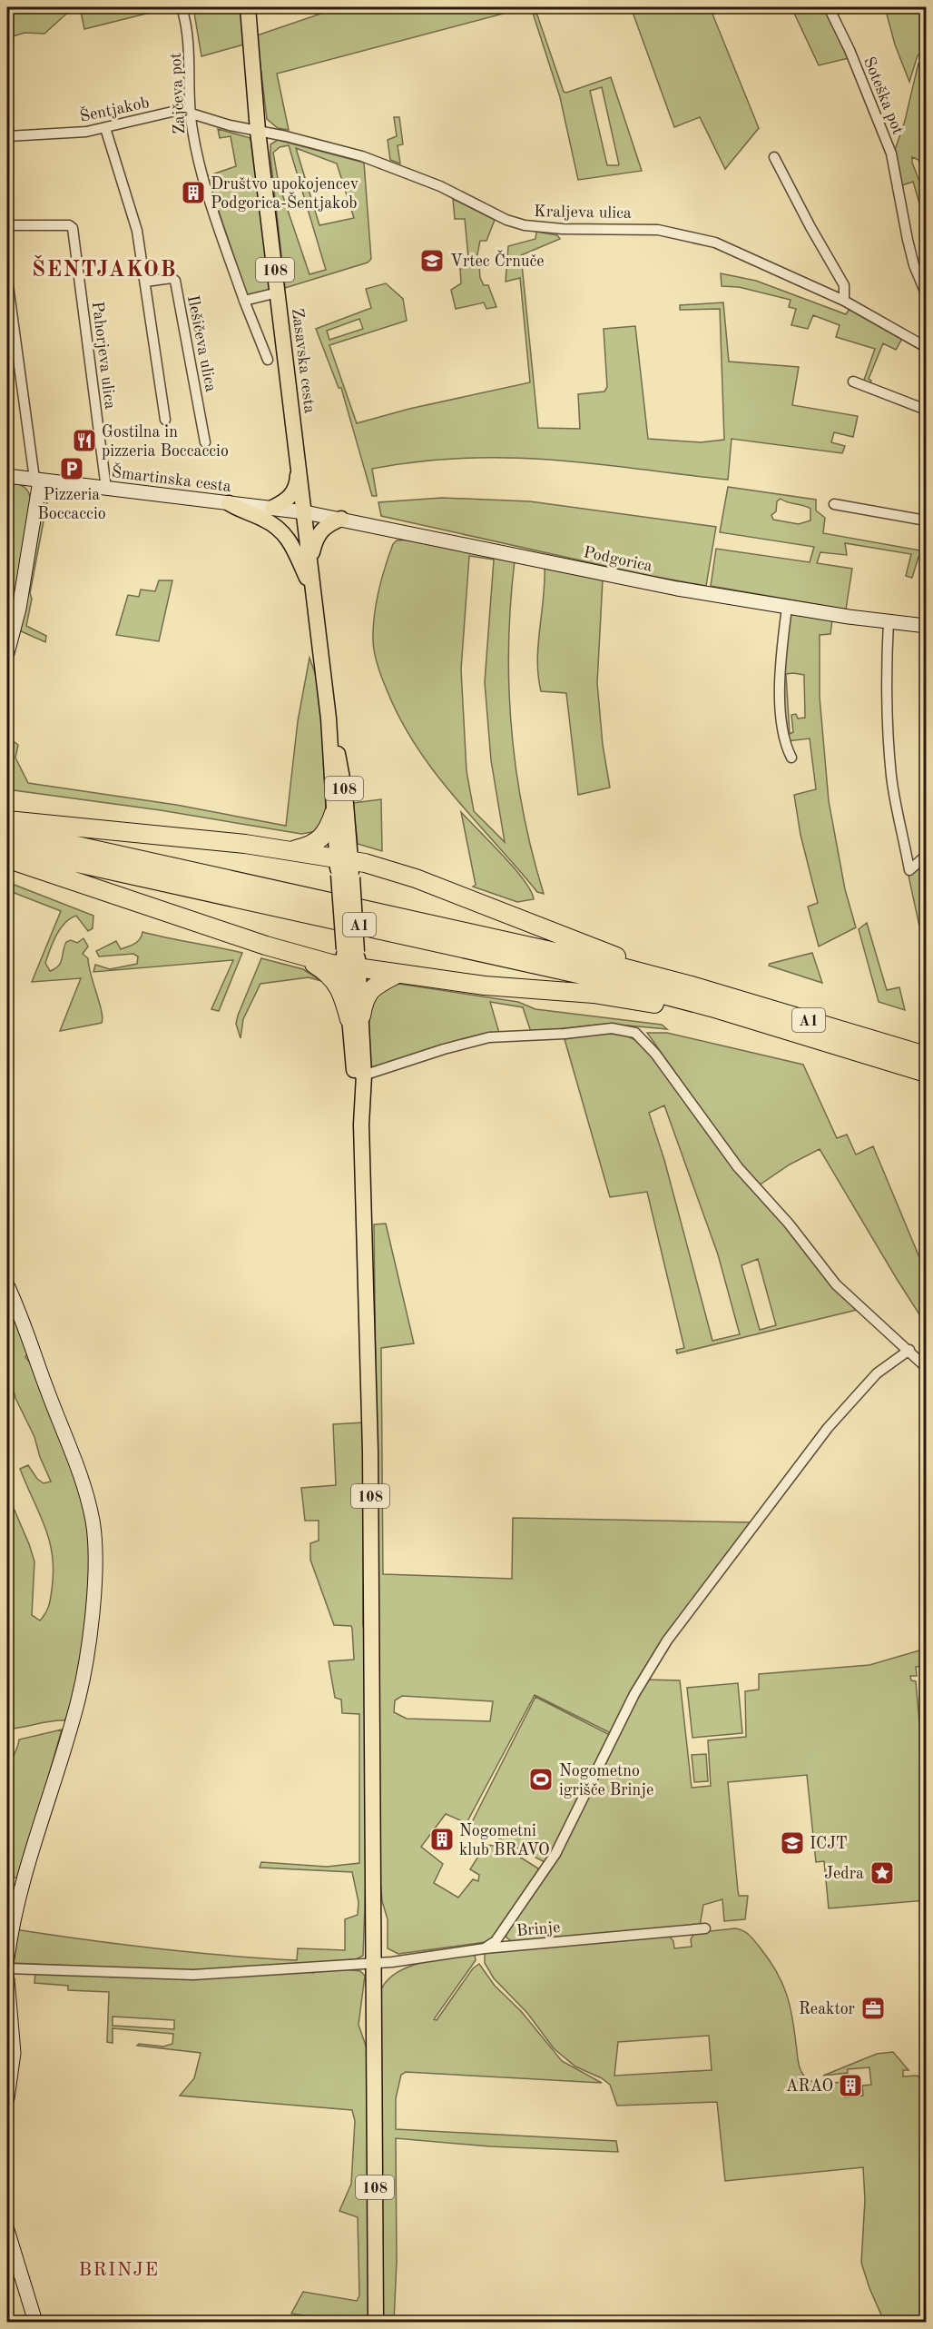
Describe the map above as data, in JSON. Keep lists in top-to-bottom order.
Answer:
{
  "streets": {
    "highway": ["A1"],
    "main road": ["108", "Zasavska cesta"],
    "street": [
      "Zajčeva pot",
      "Soteška pot",
      "Šentjakob",
      "Kraljeva ulica",
      "Ilešičeva ulica",
      "Pahorjeva ulica",
      "Šmartinska cesta",
      "Podgorica",
      "Brinje"
    ]
  },
  "crossings": [
    ["Zajčeva pot", "Šentjakob"],
    ["Šentjakob", "Kraljeva ulica"],
    ["Šentjakob", "Zasavska cesta"],
    ["Kraljeva ulica", "Zasavska cesta"],
    ["108", "Zasavska cesta"],
    ["108", "Brinje"],
    ["Pahorjeva ulica", "Šmartinska cesta"],
    ["Zasavska cesta", "Šmartinska cesta"],
    ["Zasavska cesta", "Podgorica"],
    ["Šmartinska cesta", "Podgorica"]
  ],
  "districts": ["ŠENTJAKOB", "BRINJE"],
  "places": {
    "building": ["Društvo upokojencev Podgorica-Šentjakob", "Nogometni klub BRAVO", "ARAO"],
    "school or university": ["Vrtec Črnuče", "ICJT"],
    "restaurant": ["Gostilna in pizzeria Boccaccio"],
    "parking": ["Pizzeria Boccaccio"],
    "sports": ["Nogometno igrišče Brinje"],
    "place": ["Jedra"],
    "office": ["Reaktor"]
  }
}
